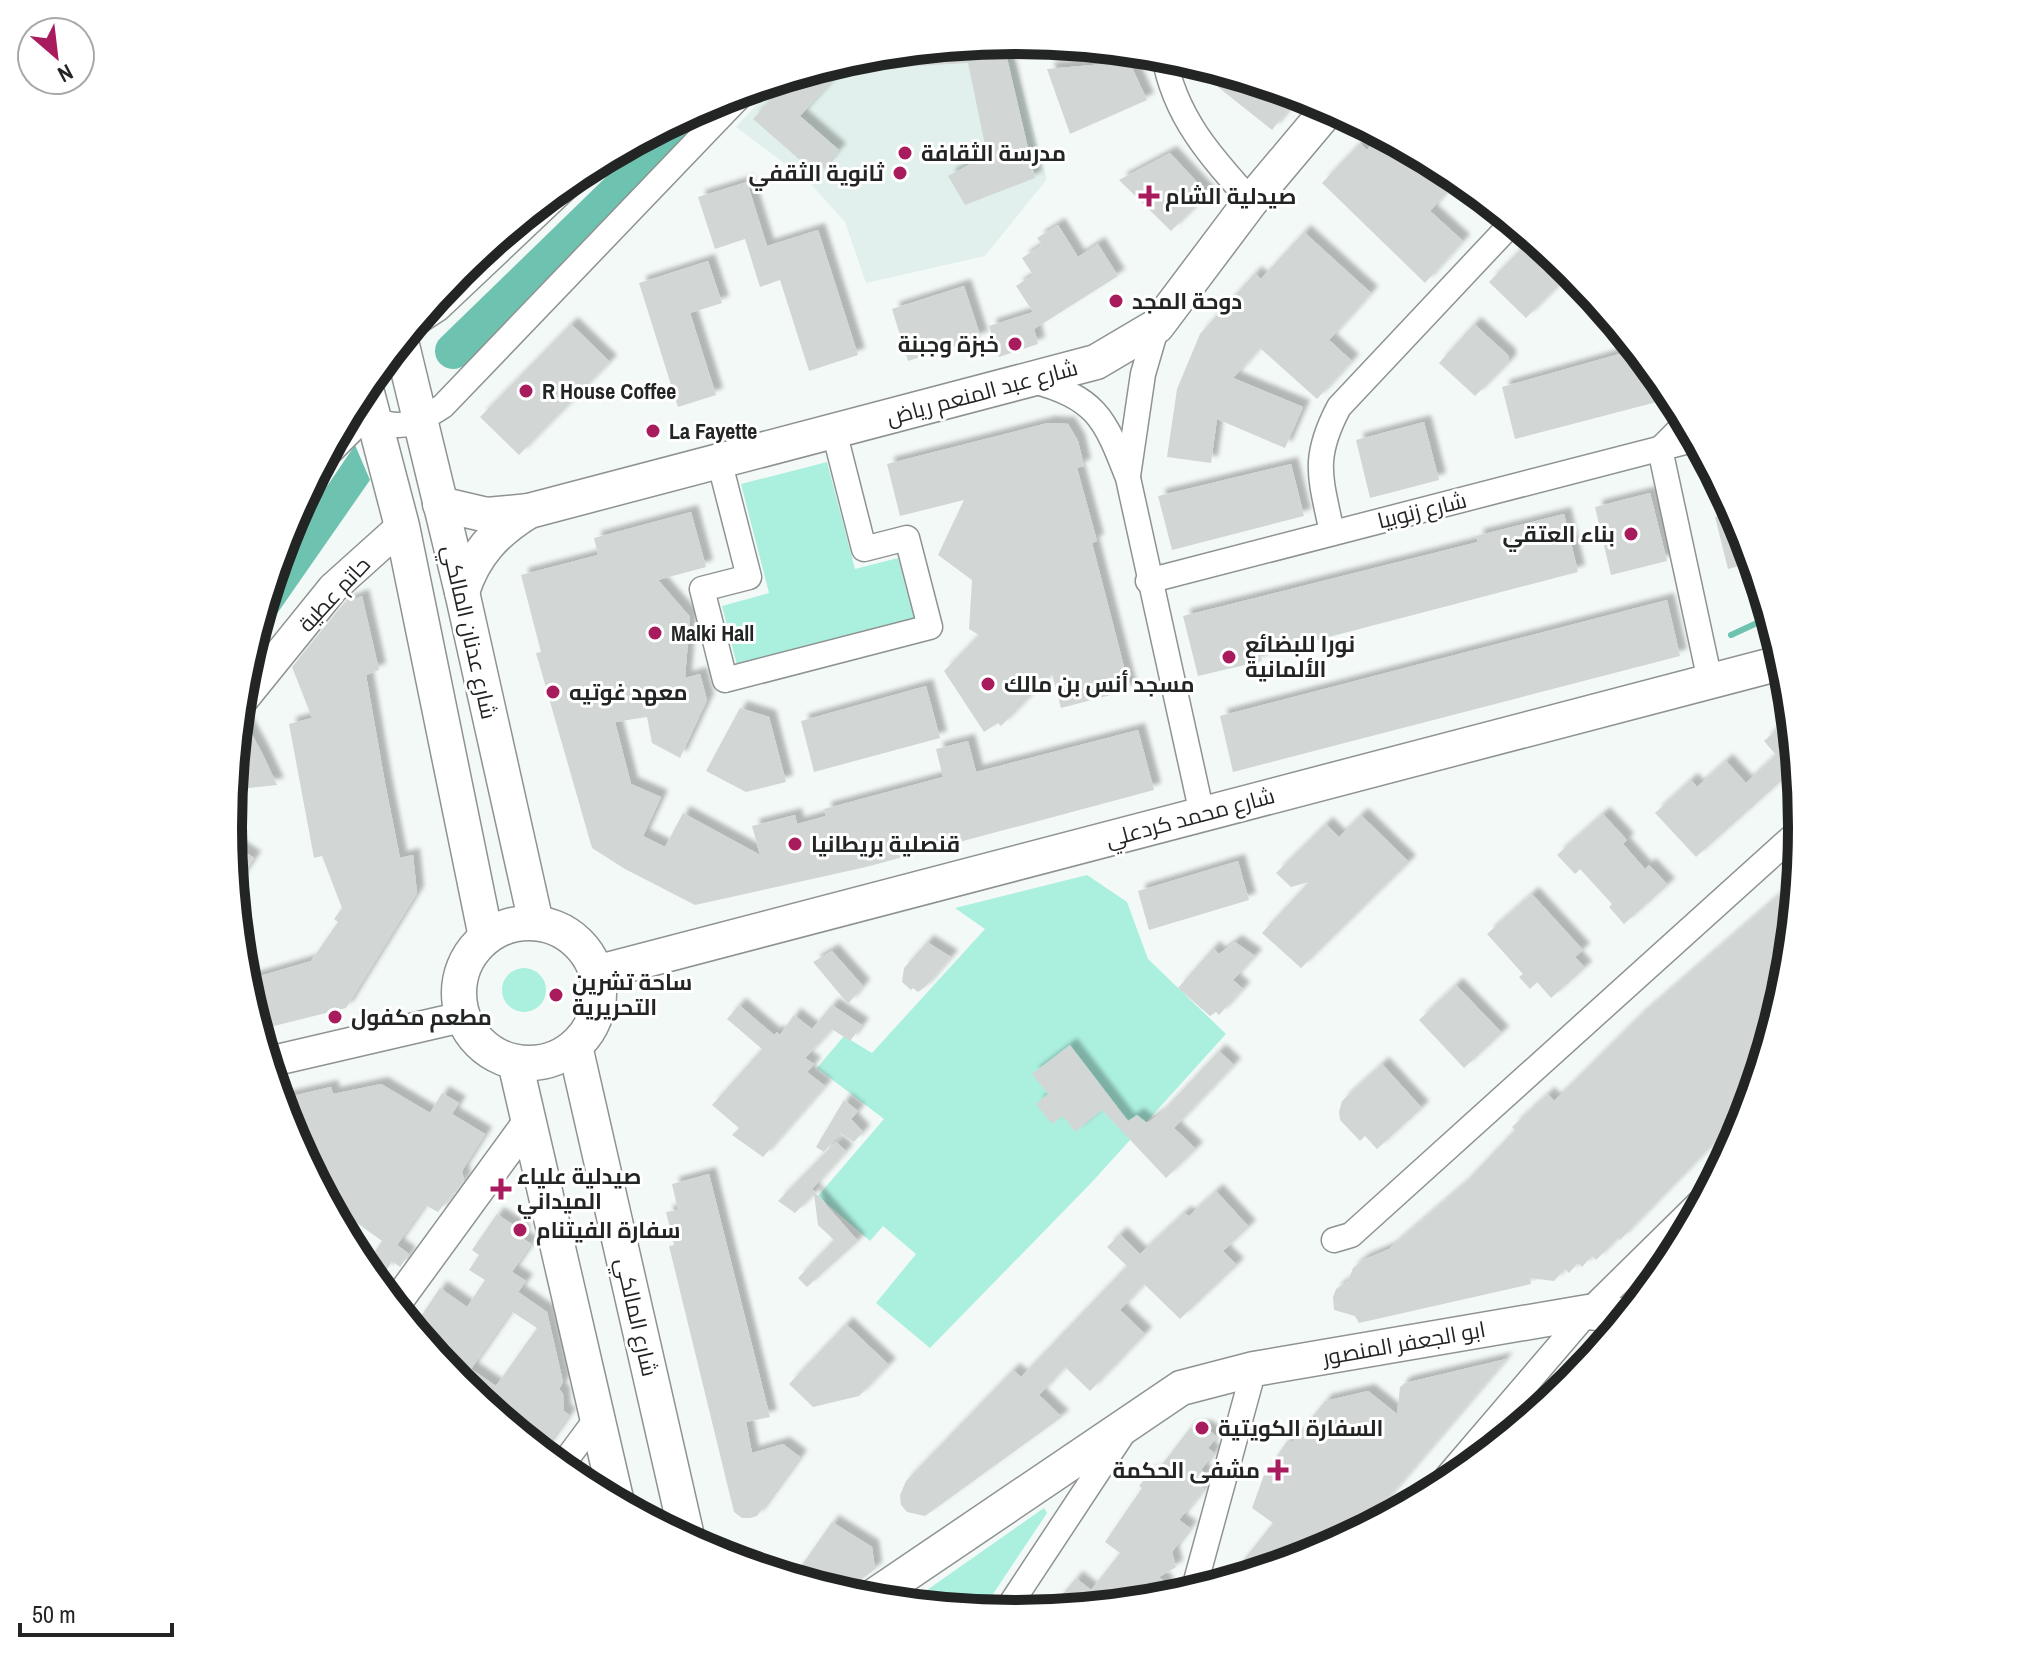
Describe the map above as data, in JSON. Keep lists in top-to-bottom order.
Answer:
{
  "streets": {
    "main road": [
      "شارع عبد المنعم رياض",
      "شارع عدنان المالكي",
      "شارع محمد كردعلي",
      "شارع المالكي",
      "ابو الجعفر المنصور"
    ],
    "street": ["شارع زنوبيا", "حاتم عطية"]
  },
  "crossings": [
    ["شارع عبد المنعم رياض", "شارع عدنان المالكي"],
    ["حاتم عطية", "شارع عدنان المالكي"],
    ["شارع عدنان المالكي", "شارع محمد كردعلي"],
    ["شارع عدنان المالكي", "شارع المالكي"],
    ["شارع محمد كردعلي", "شارع المالكي"]
  ],
  "places": {
    "other": [
      "مدرسة الثقافة",
      "ثانوية الثقفي",
      "دوحة المجد",
      "خبزة وجبنة",
      "R House Coffee",
      "La Fayette",
      "بناء العتقي",
      "Malki Hall",
      "نورا للبضائع الألمانية",
      "مسجد أنس بن مالك",
      "معهد غوتيه",
      "قنصلية بريطانيا",
      "ساحة تشرين التحريرية",
      "مطعم مكفول",
      "سفارة الفيتنام",
      "السفارة الكويتية"
    ],
    "health": ["صيدلية الشام", "صيدلية علياء الميداني", "مشفى الحكمة"]
  },
  "scale_bar": "50 m",
  "north": "bottom right"
}
